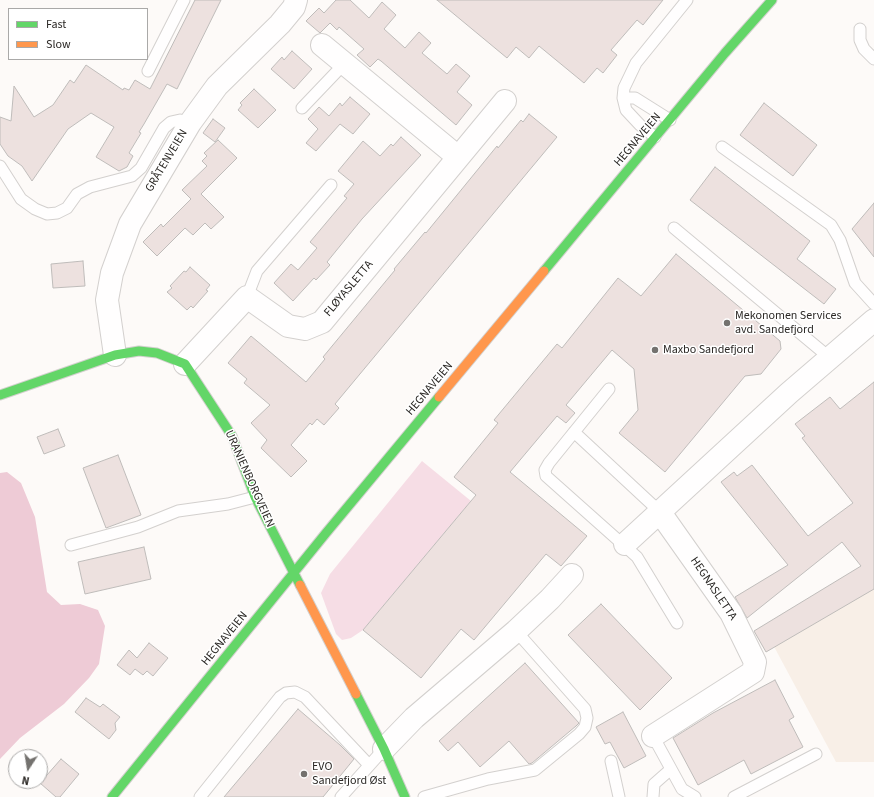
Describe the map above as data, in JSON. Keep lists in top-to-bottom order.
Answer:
{
  "streets": {
    "main road": ["HEGNAVEIEN", "URANIENBORGVEIEN"],
    "street": ["GRÅTENVEIEN", "FLØYASLETTA", "HEGNASLETTA"]
  },
  "crossings": [
    ["HEGNAVEIEN", "URANIENBORGVEIEN"]
  ],
  "places": ["Mekonomen Services avd. Sandefjord", "Maxbo Sandefjord", "EVO Sandefjord Øst"],
  "legend": ["Fast", "Slow"],
  "north": "bottom"
}
